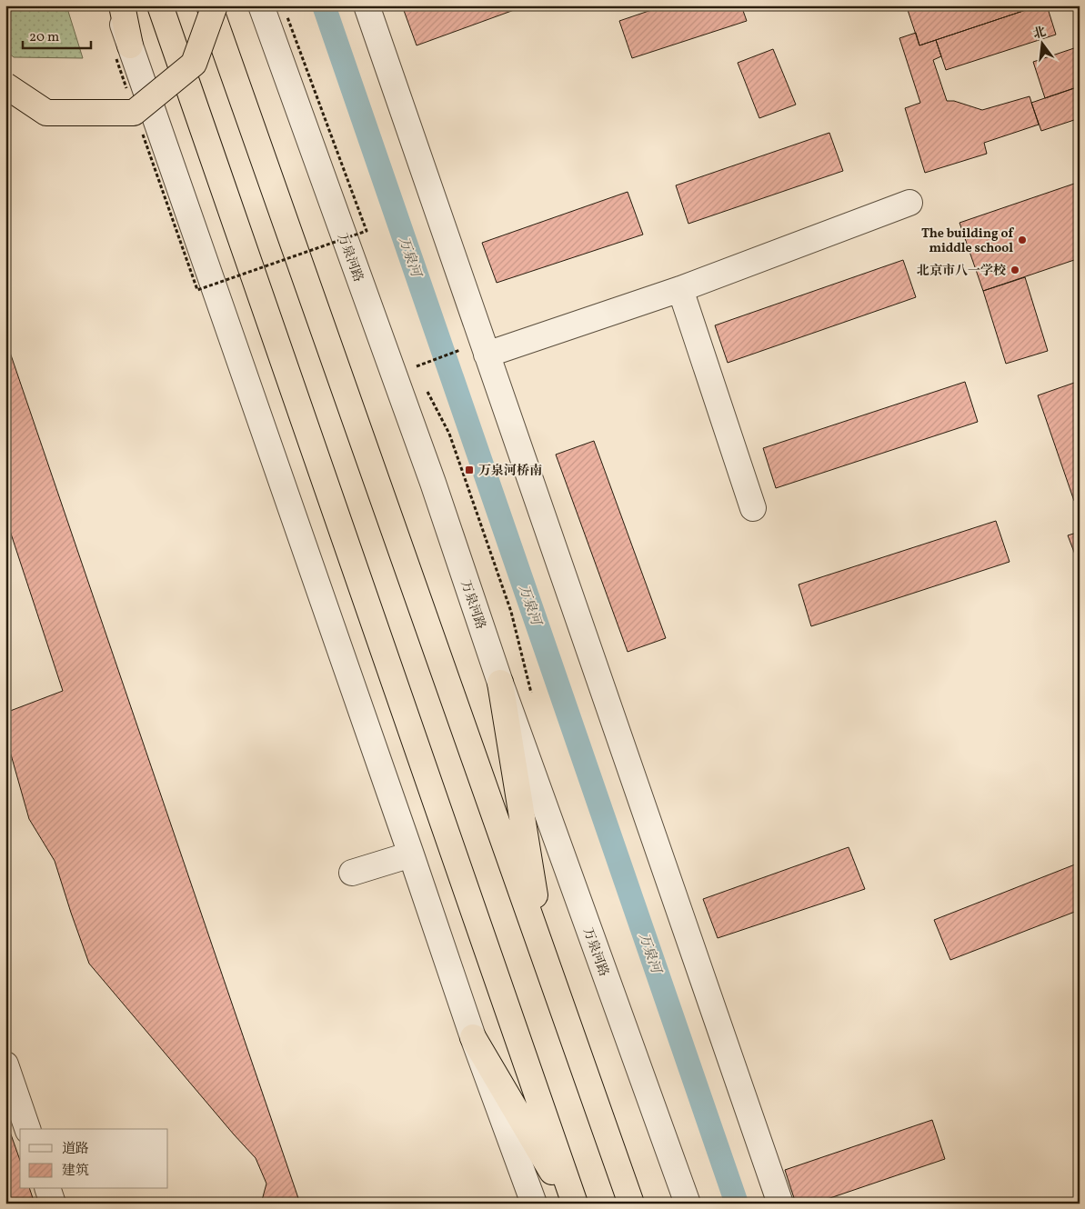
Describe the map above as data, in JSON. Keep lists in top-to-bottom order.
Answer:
{
  "streets": {
    "street": ["万泉河路"]
  },
  "water": ["万泉河"],
  "places": {
    "other": ["The building of middle school", "北京市八一学校"],
    "transit": ["万泉河桥南"]
  },
  "legend": ["道路", "建筑"],
  "scale_bar": "20 m",
  "north": "top"
}
